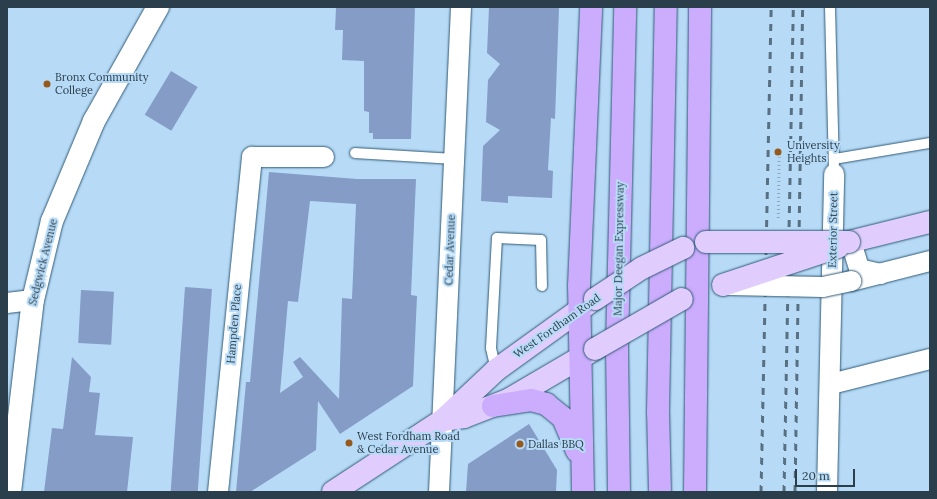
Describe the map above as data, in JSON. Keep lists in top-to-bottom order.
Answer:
{
  "streets": {
    "highway": ["Major Deegan Expressway"],
    "main road": ["Sedgwick Avenue", "West Fordham Road"],
    "street": ["Exterior Street", "Cedar Avenue", "Hampden Place"]
  },
  "crossings": [
    ["Exterior Street", "West Fordham Road"],
    ["Cedar Avenue", "West Fordham Road"]
  ],
  "places": [
    "Bronx Community College",
    "University Heights",
    "West Fordham Road & Cedar Avenue",
    "Dallas BBQ"
  ],
  "scale_bar": "20 m"
}
